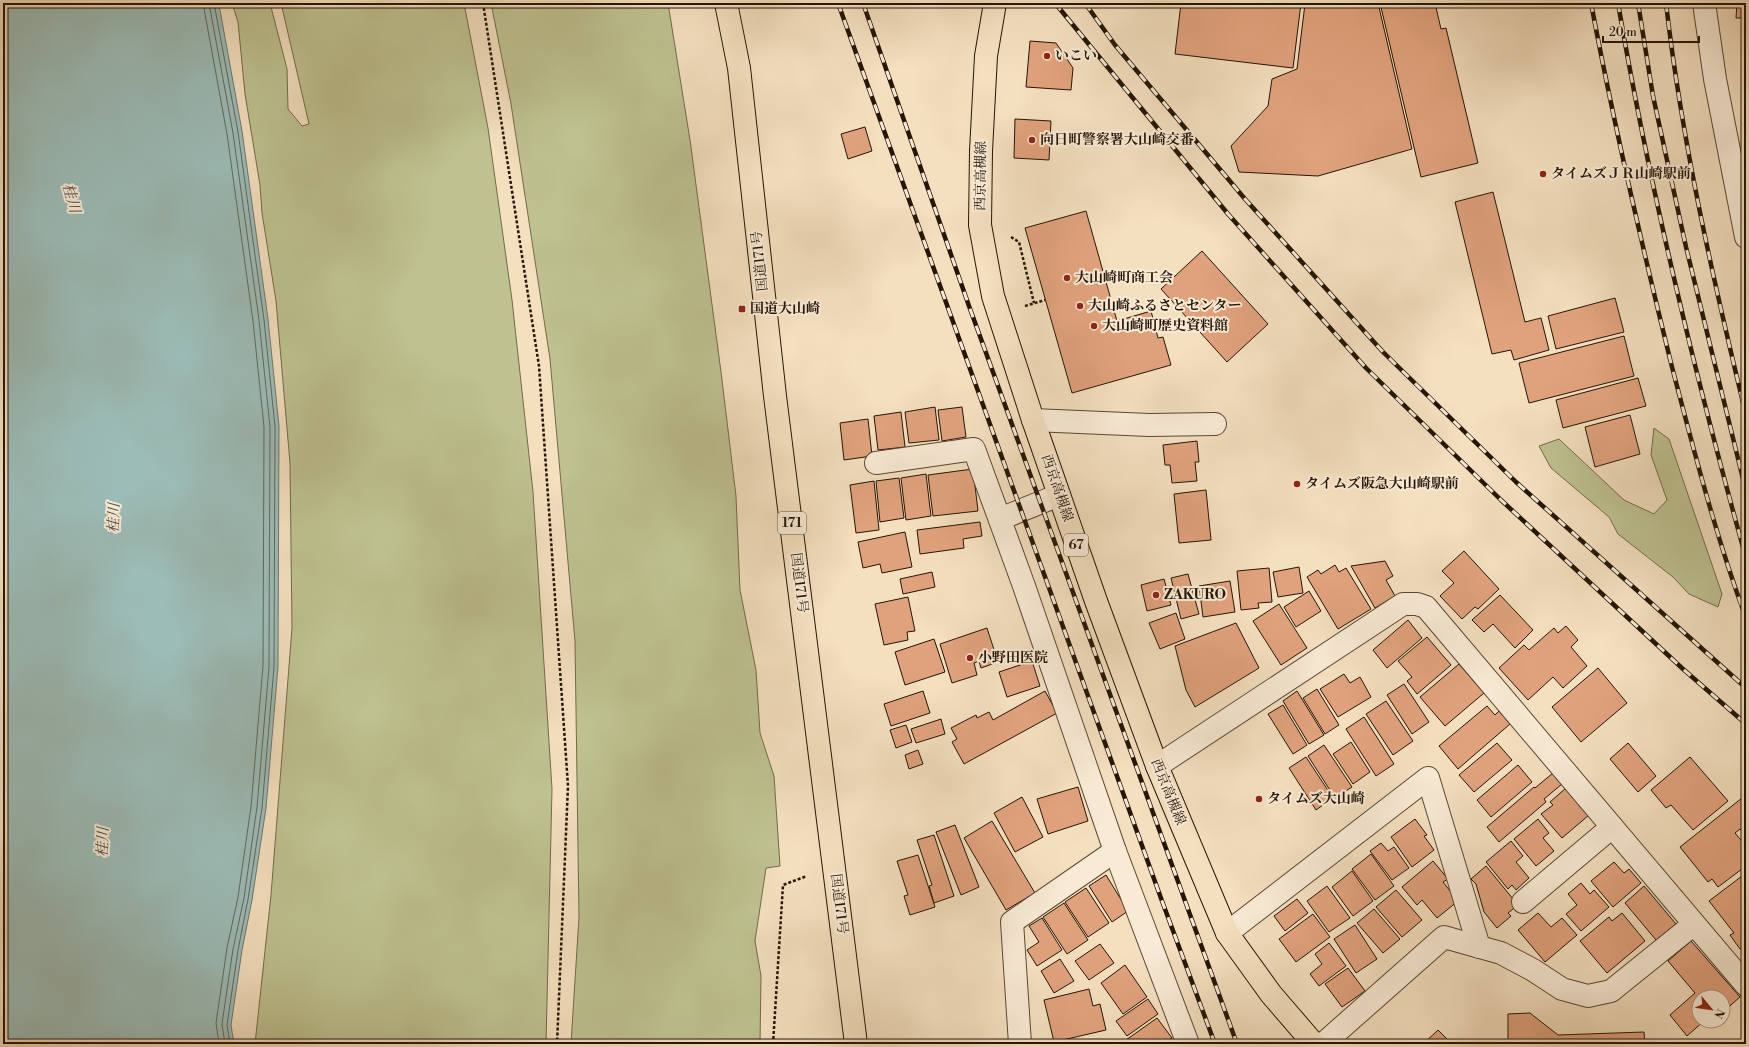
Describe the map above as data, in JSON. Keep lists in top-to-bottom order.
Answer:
{
  "streets": {
    "main road": [
      "西京高槻線",
      "国道171号",
      "171",
      "67"
    ]
  },
  "water": ["桂川"],
  "places": {
    "other": [
      "いこい",
      "向日町警察署大山崎交番",
      "タイムズＪＲ山崎駅前",
      "大山崎町商工会",
      "大山崎ふるさとセンター",
      "大山崎町歴史資料館",
      "タイムズ阪急大山崎駅前",
      "ZAKURO",
      "小野田医院",
      "タイムズ大山崎"
    ],
    "transit": ["国道大山崎"]
  },
  "scale_bar": "20 m",
  "north": "bottom right"
}
